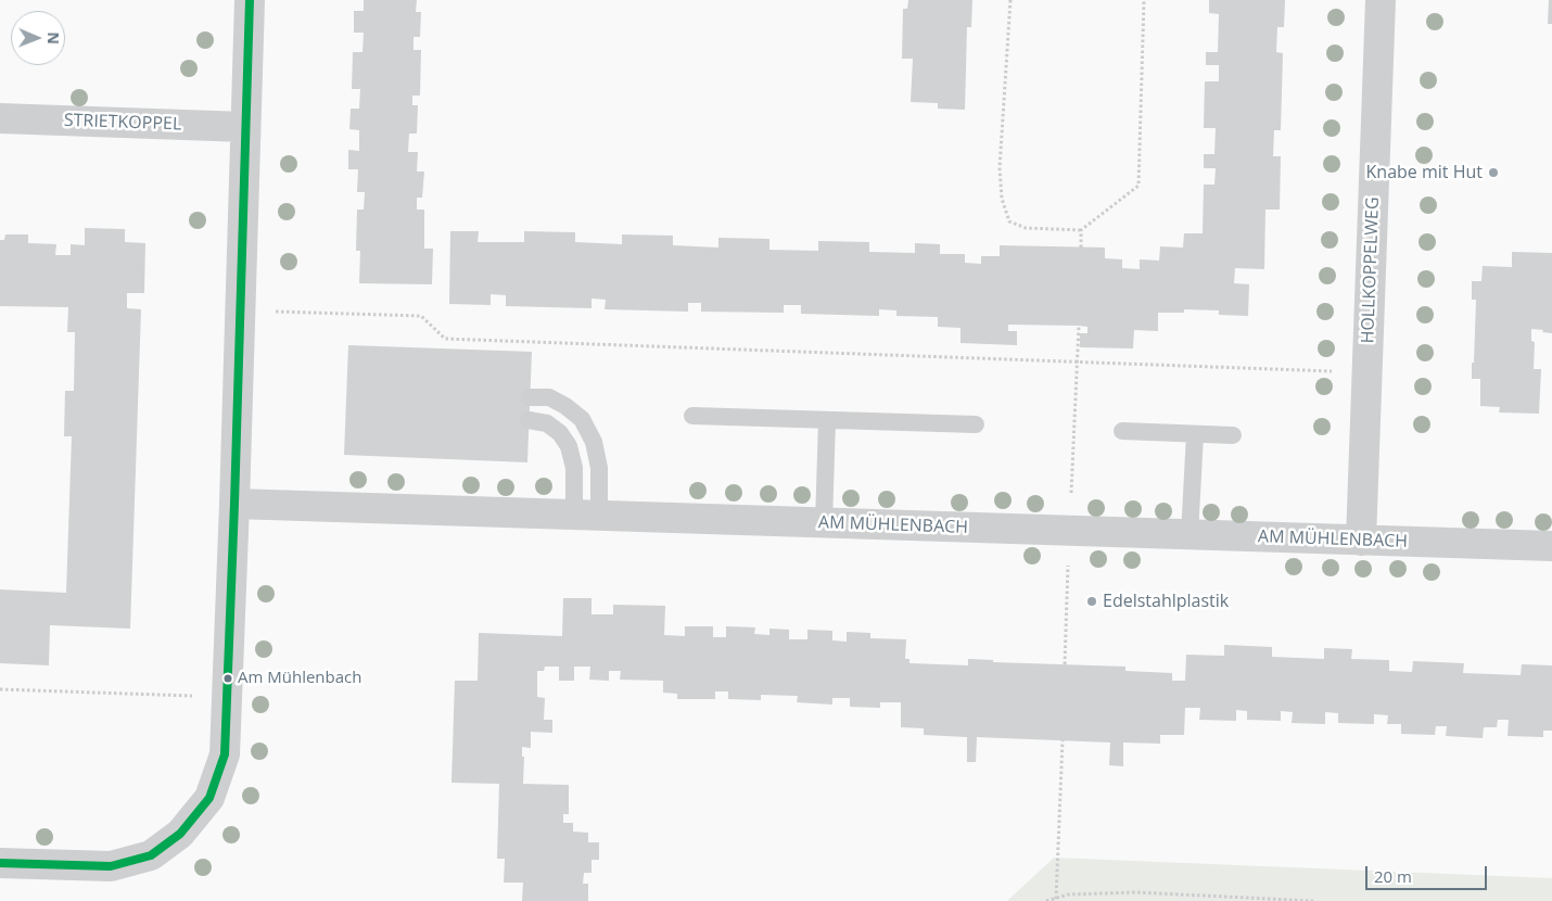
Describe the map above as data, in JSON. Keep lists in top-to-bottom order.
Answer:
{
  "streets": {
    "street": ["STRIETKOPPEL", "HOLLKOPPELWEG", "AM MÜHLENBACH"]
  },
  "crossings": [
    ["HOLLKOPPELWEG", "AM MÜHLENBACH"]
  ],
  "places": ["Knabe mit Hut", "Edelstahlplastik", "Am Mühlenbach"],
  "scale_bar": "20 m",
  "north": "right"
}
